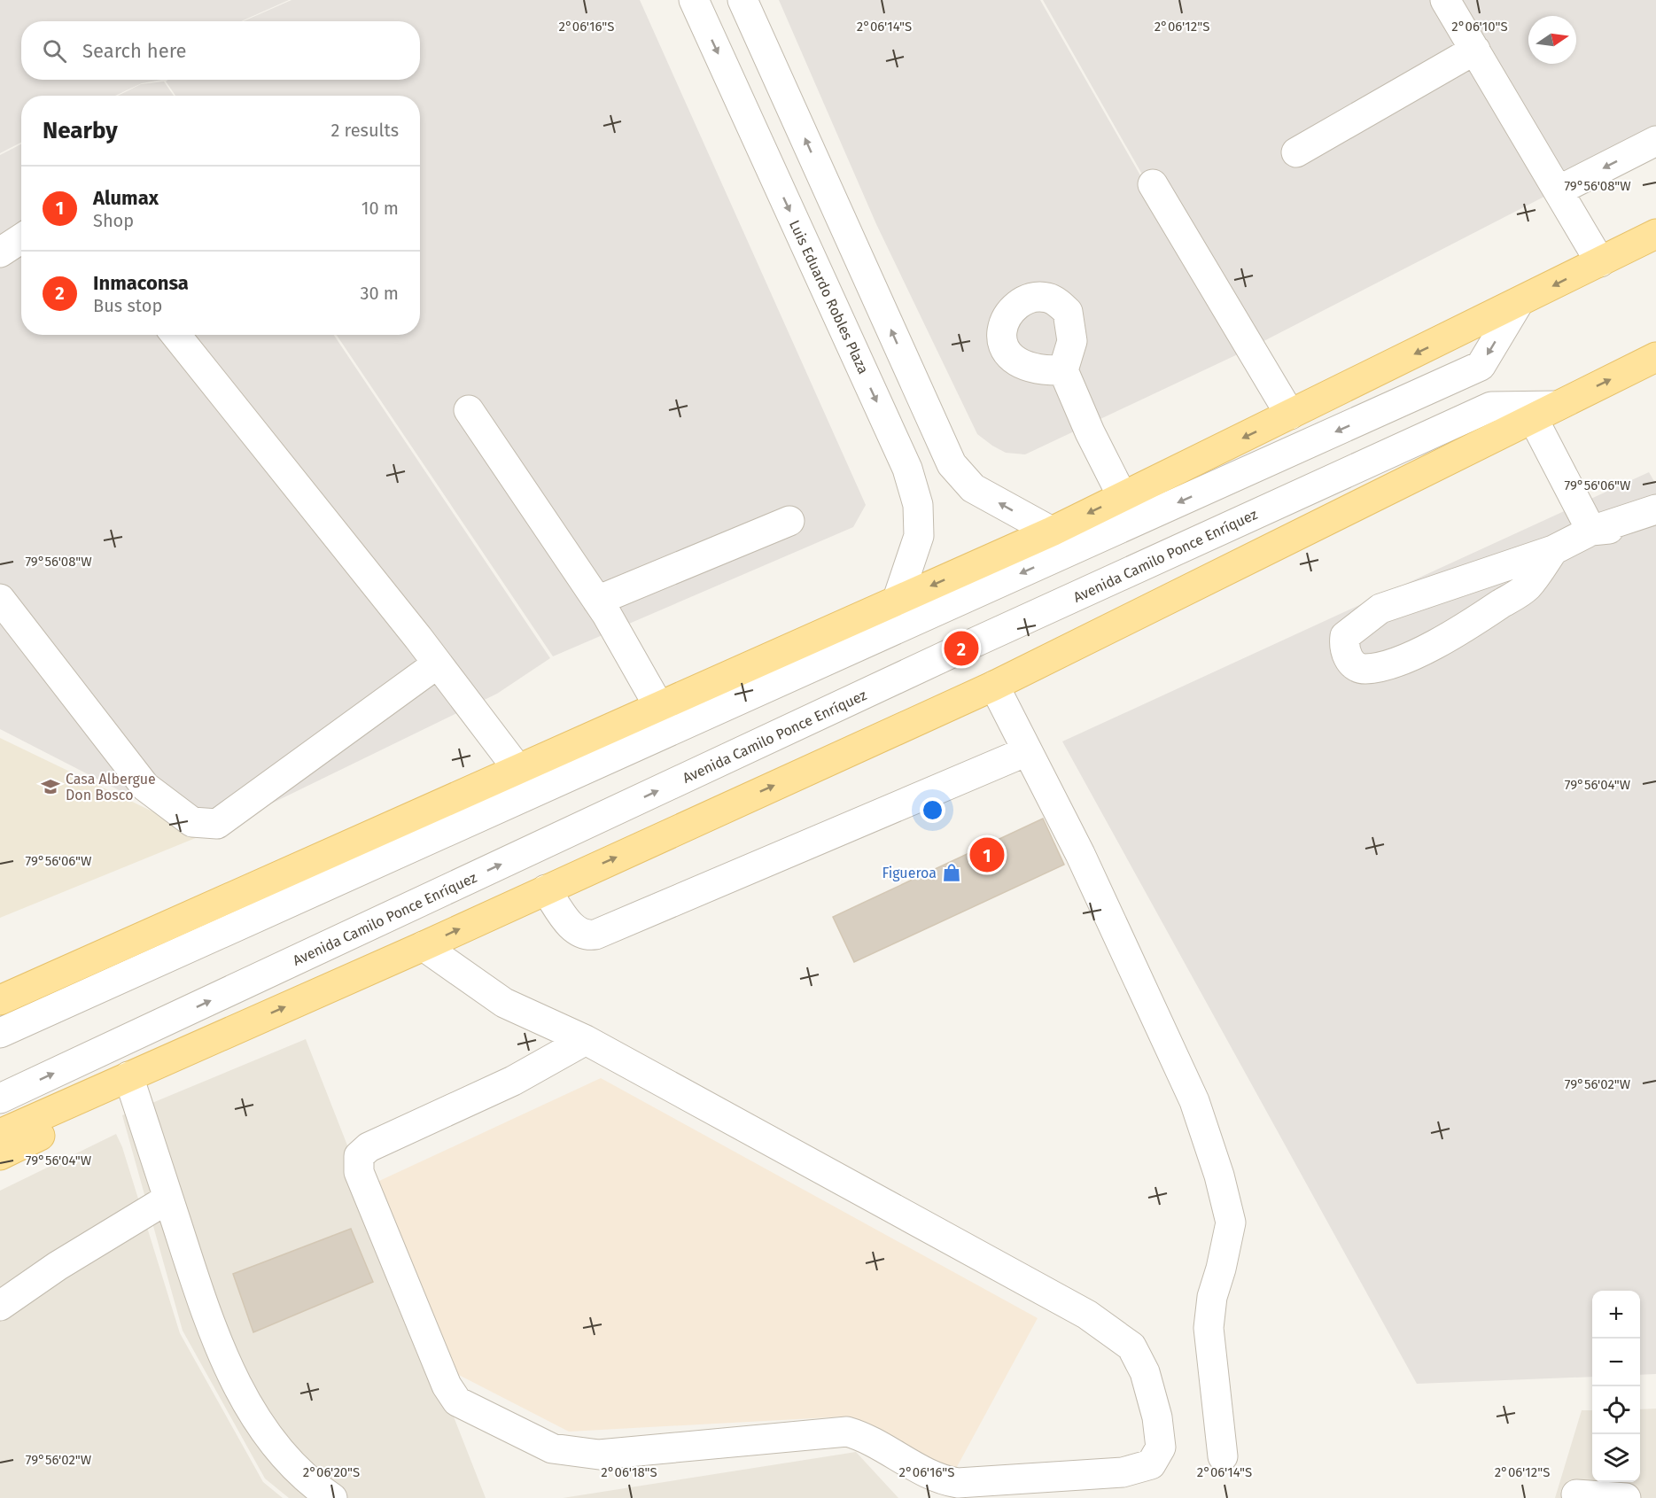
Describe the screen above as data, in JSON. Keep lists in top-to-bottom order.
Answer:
{
  "streets": {
    "main road": ["Avenida Camilo Ponce Enríquez"],
    "street": ["Luis Eduardo Robles Plaza"]
  },
  "places": {
    "school or university": ["Casa Albergue Don Bosco"],
    "shop": ["Figueroa"]
  },
  "north": "right",
  "page": {
    "search": "Search here",
    "heading": ["Nearby", "2 results"],
    "list": [
      {
        "mark": "1",
        "name": "Alumax",
        "note": "Shop",
        "value": "10 m"
      },
      {
        "mark": "2",
        "name": "Inmaconsa",
        "note": "Bus stop",
        "value": "30 m"
      }
    ],
    "pins": ["2", "1"],
    "map_buttons": ["+", "−"]
  },
  "coordinates": [
    "2°06'16\"S",
    "2°06'14\"S",
    "2°06'12\"S",
    "2°06'10\"S",
    "79°56'08\"W",
    "79°56'06\"W",
    "79°56'04\"W",
    "79°56'02\"W",
    "2°06'20\"S",
    "2°06'18\"S"
  ]
}
